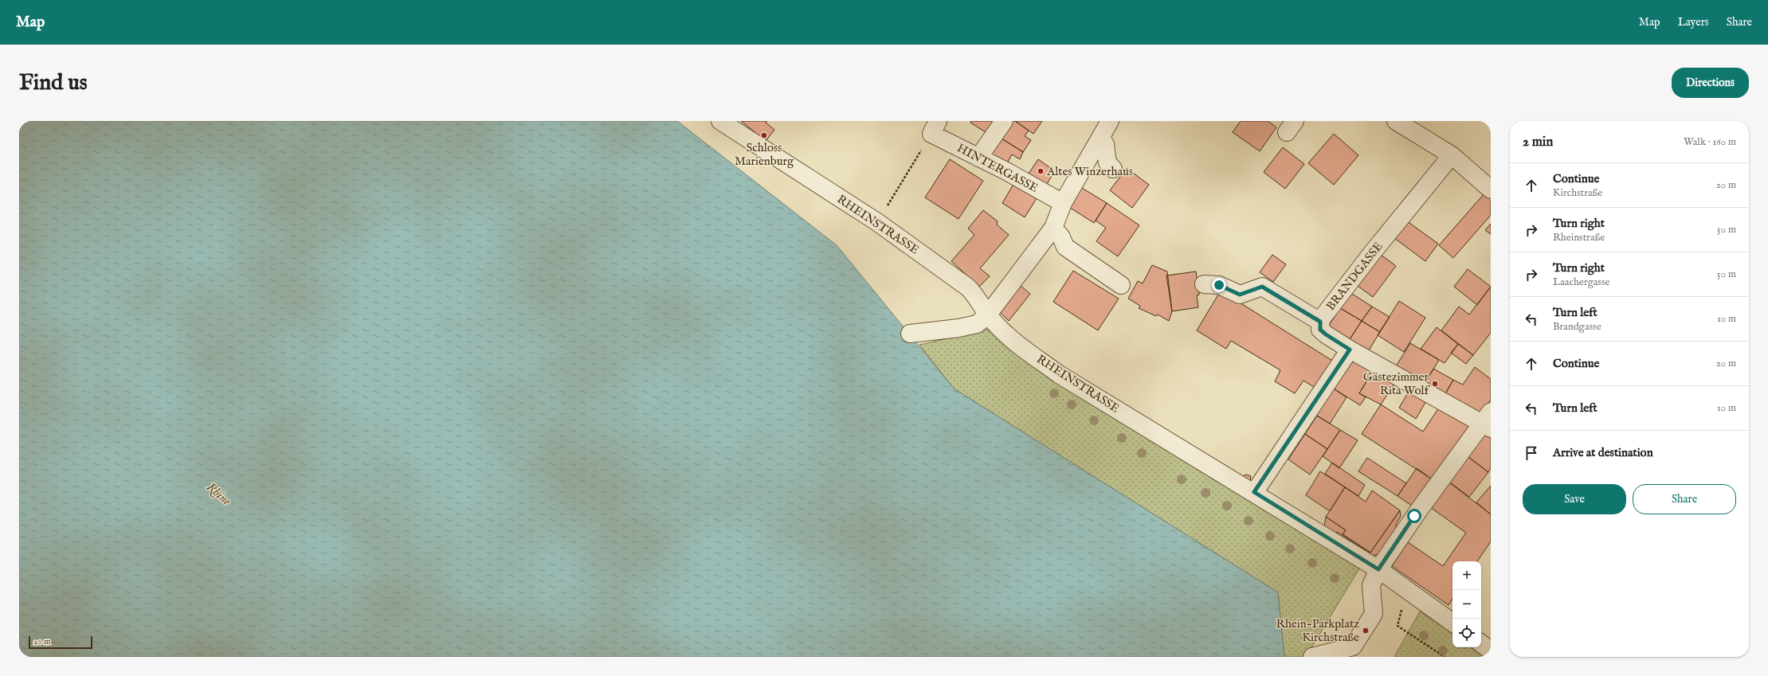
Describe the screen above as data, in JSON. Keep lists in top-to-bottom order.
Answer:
{
  "streets": {
    "street": ["HINTERGASSE", "RHEINSTRASSE", "BRANDGASSE"]
  },
  "water": ["Rhine"],
  "places": [
    "Schloss Marienburg",
    "Altes Winzerhaus",
    "Gästezimmer Rita Wolf",
    "Rhein-Parkplatz Kirchstraße"
  ],
  "scale_bar": "20 m",
  "page": {
    "header": "Map",
    "nav": ["Map", "Layers", "Share"],
    "buttons": [
      "Directions",
      ["Save", "Share"]
    ],
    "title": "Find us",
    "heading": ["2 min", "Walk · 160 m"],
    "list": [
      ["Continue", "Kirchstraße", "20 m"],
      ["Turn right", "Rheinstraße", "50 m"],
      ["Turn right", "Laachergasse", "50 m"],
      ["Turn left", "Brandgasse", "10 m"],
      ["Continue", "20 m"],
      ["Turn left", "10 m"],
      "Arrive at destination"
    ],
    "map_buttons": ["+", "−"],
    "scale": "20 m"
  }
}
